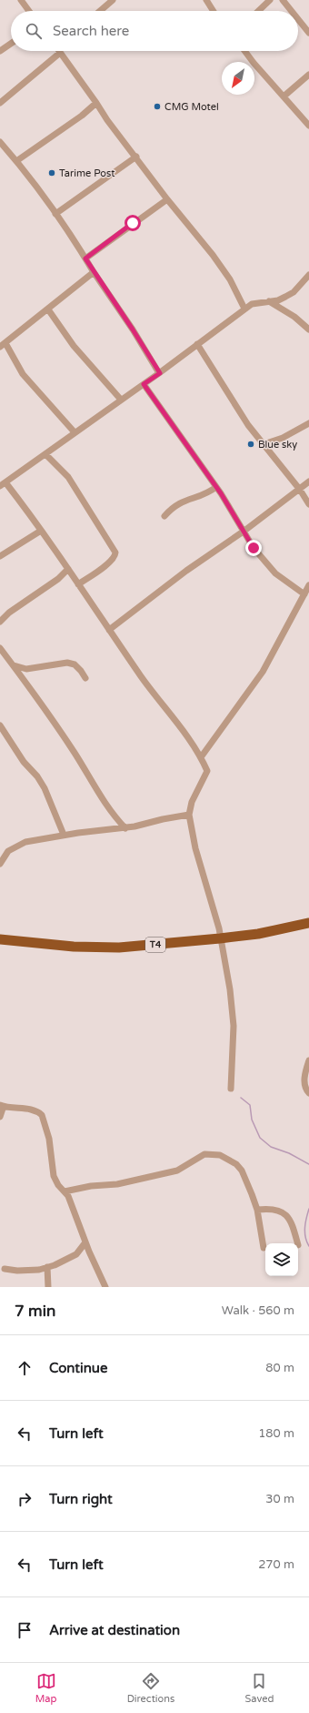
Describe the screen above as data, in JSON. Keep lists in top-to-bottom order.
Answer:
{
  "streets": {
    "highway": ["T4"]
  },
  "places": ["CMG Motel", "Tarime Post", "Blue sky"],
  "north": "bottom left",
  "page": {
    "search": "Search here",
    "heading": ["7 min", "Walk · 560 m"],
    "list": [
      ["Continue", "80 m"],
      ["Turn left", "180 m"],
      ["Turn right", "30 m"],
      ["Turn left", "270 m"],
      "Arrive at destination"
    ],
    "nav": ["Map", "Directions", "Saved"]
  }
}
